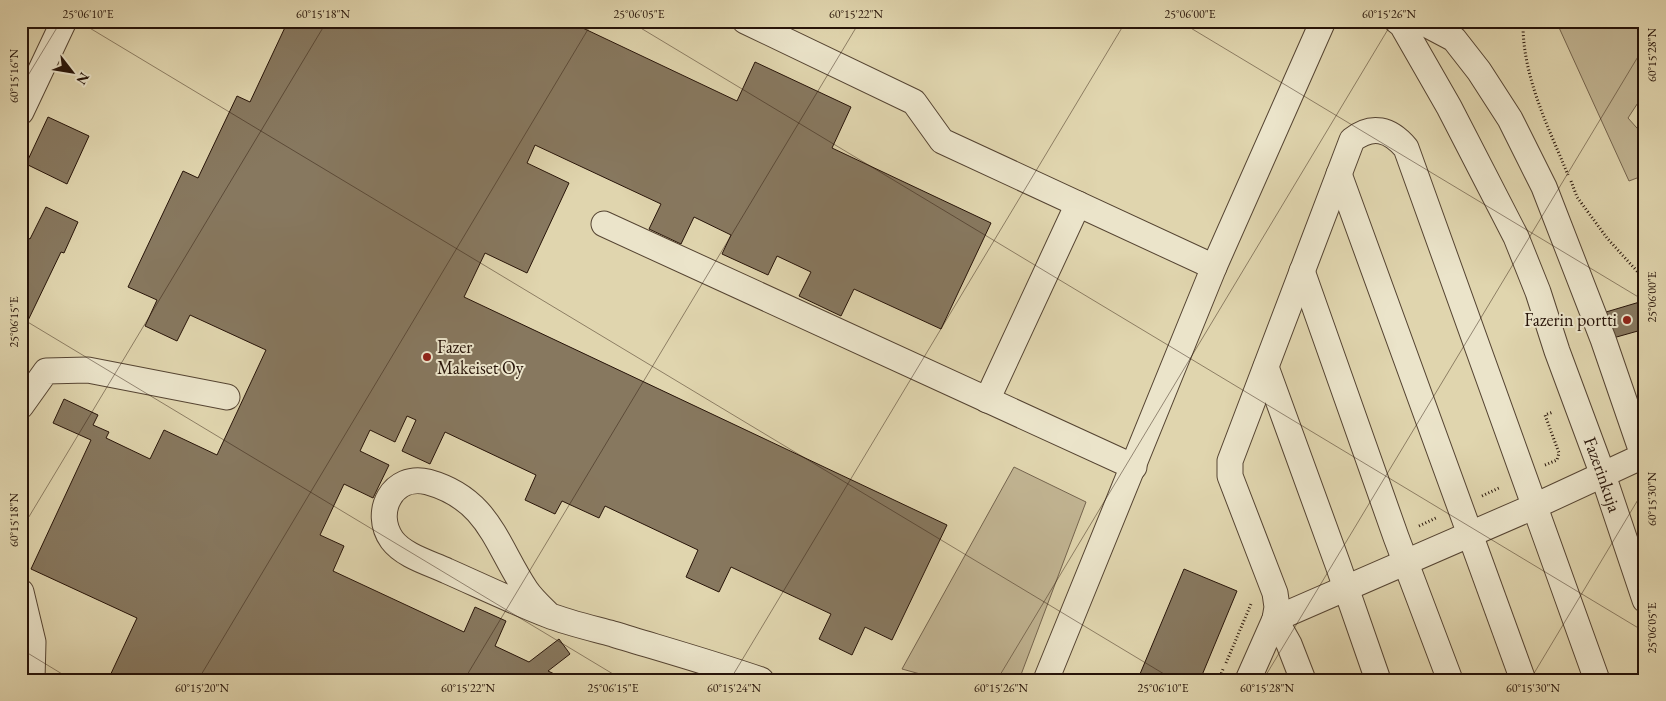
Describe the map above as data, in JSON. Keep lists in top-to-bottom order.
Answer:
{
  "streets": {
    "street": ["Fazerinkuja"]
  },
  "places": ["Fazerin portti", "Fazer Makeiset Oy"],
  "north": "bottom right",
  "coordinates": [
    "25°06'10\"E",
    "60°15'18\"N",
    "25°06'05\"E",
    "60°15'22\"N",
    "25°06'00\"E",
    "60°15'26\"N",
    "60°15'28\"N",
    "60°15'16\"N",
    "25°06'15\"E",
    "60°15'30\"N",
    "60°15'20\"N",
    "60°15'24\"N"
  ]
}
